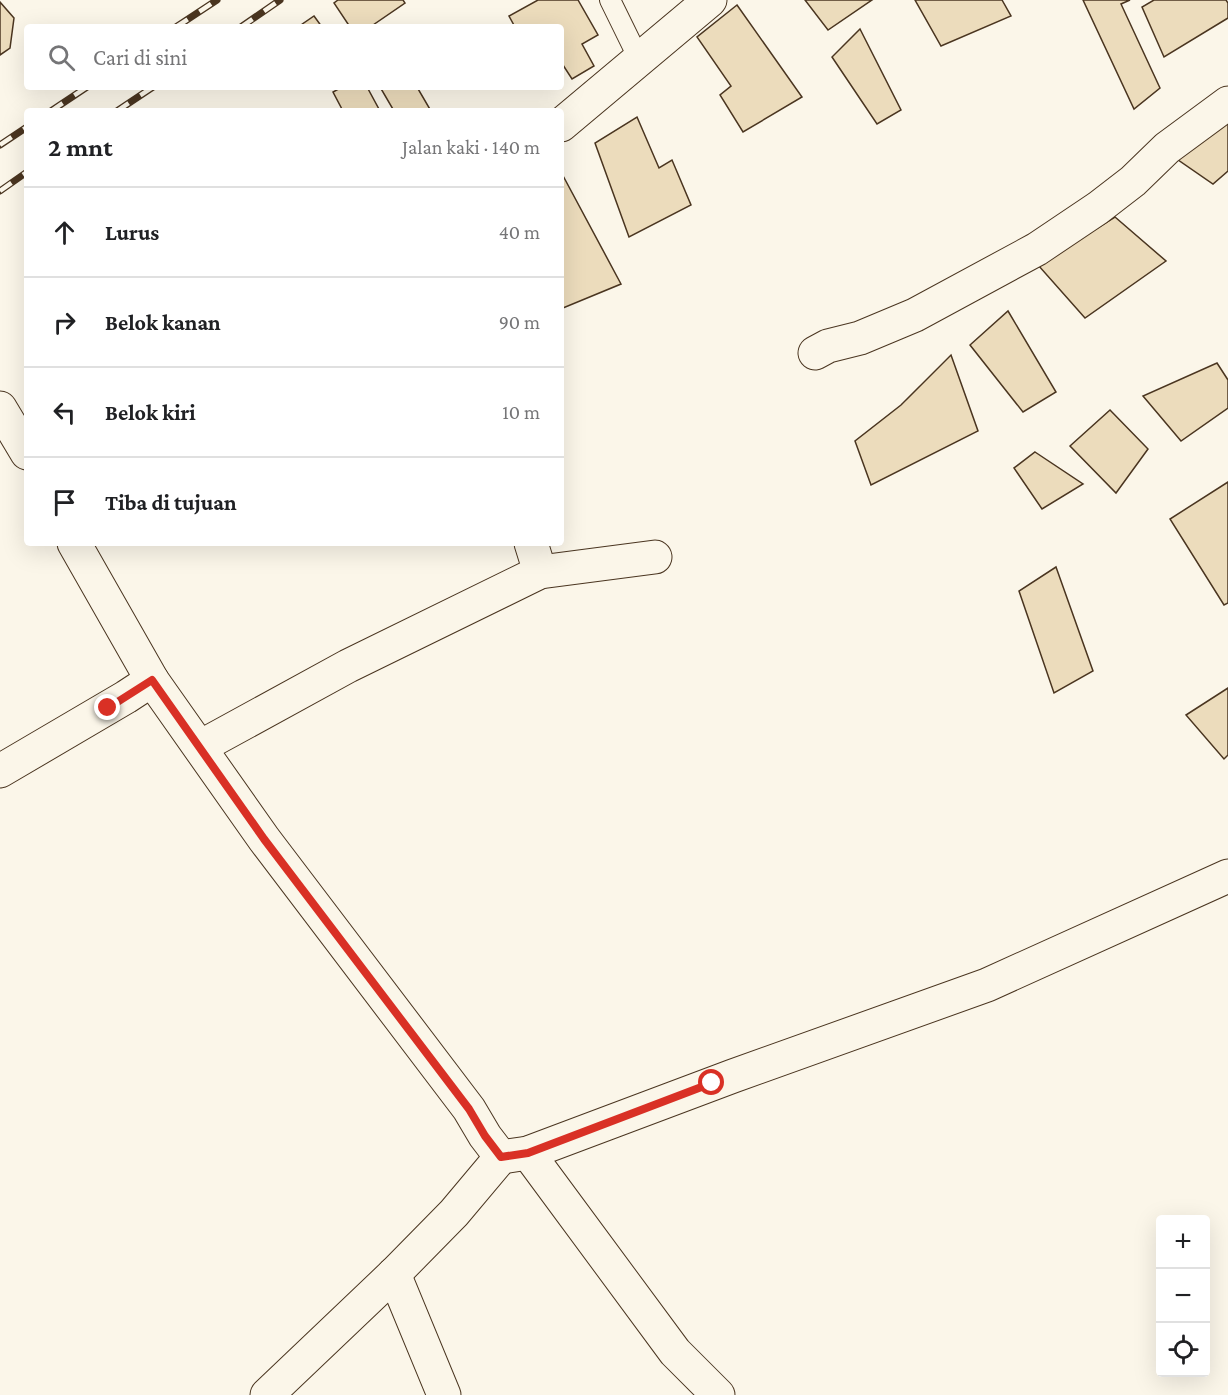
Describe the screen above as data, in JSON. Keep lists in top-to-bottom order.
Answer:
{
  "page": {
    "search": "Cari di sini",
    "heading": ["2 mnt", "Jalan kaki · 140 m"],
    "list": [
      ["Lurus", "40 m"],
      ["Belok kanan", "90 m"],
      ["Belok kiri", "10 m"],
      "Tiba di tujuan"
    ],
    "map_buttons": ["+", "−"]
  }
}
